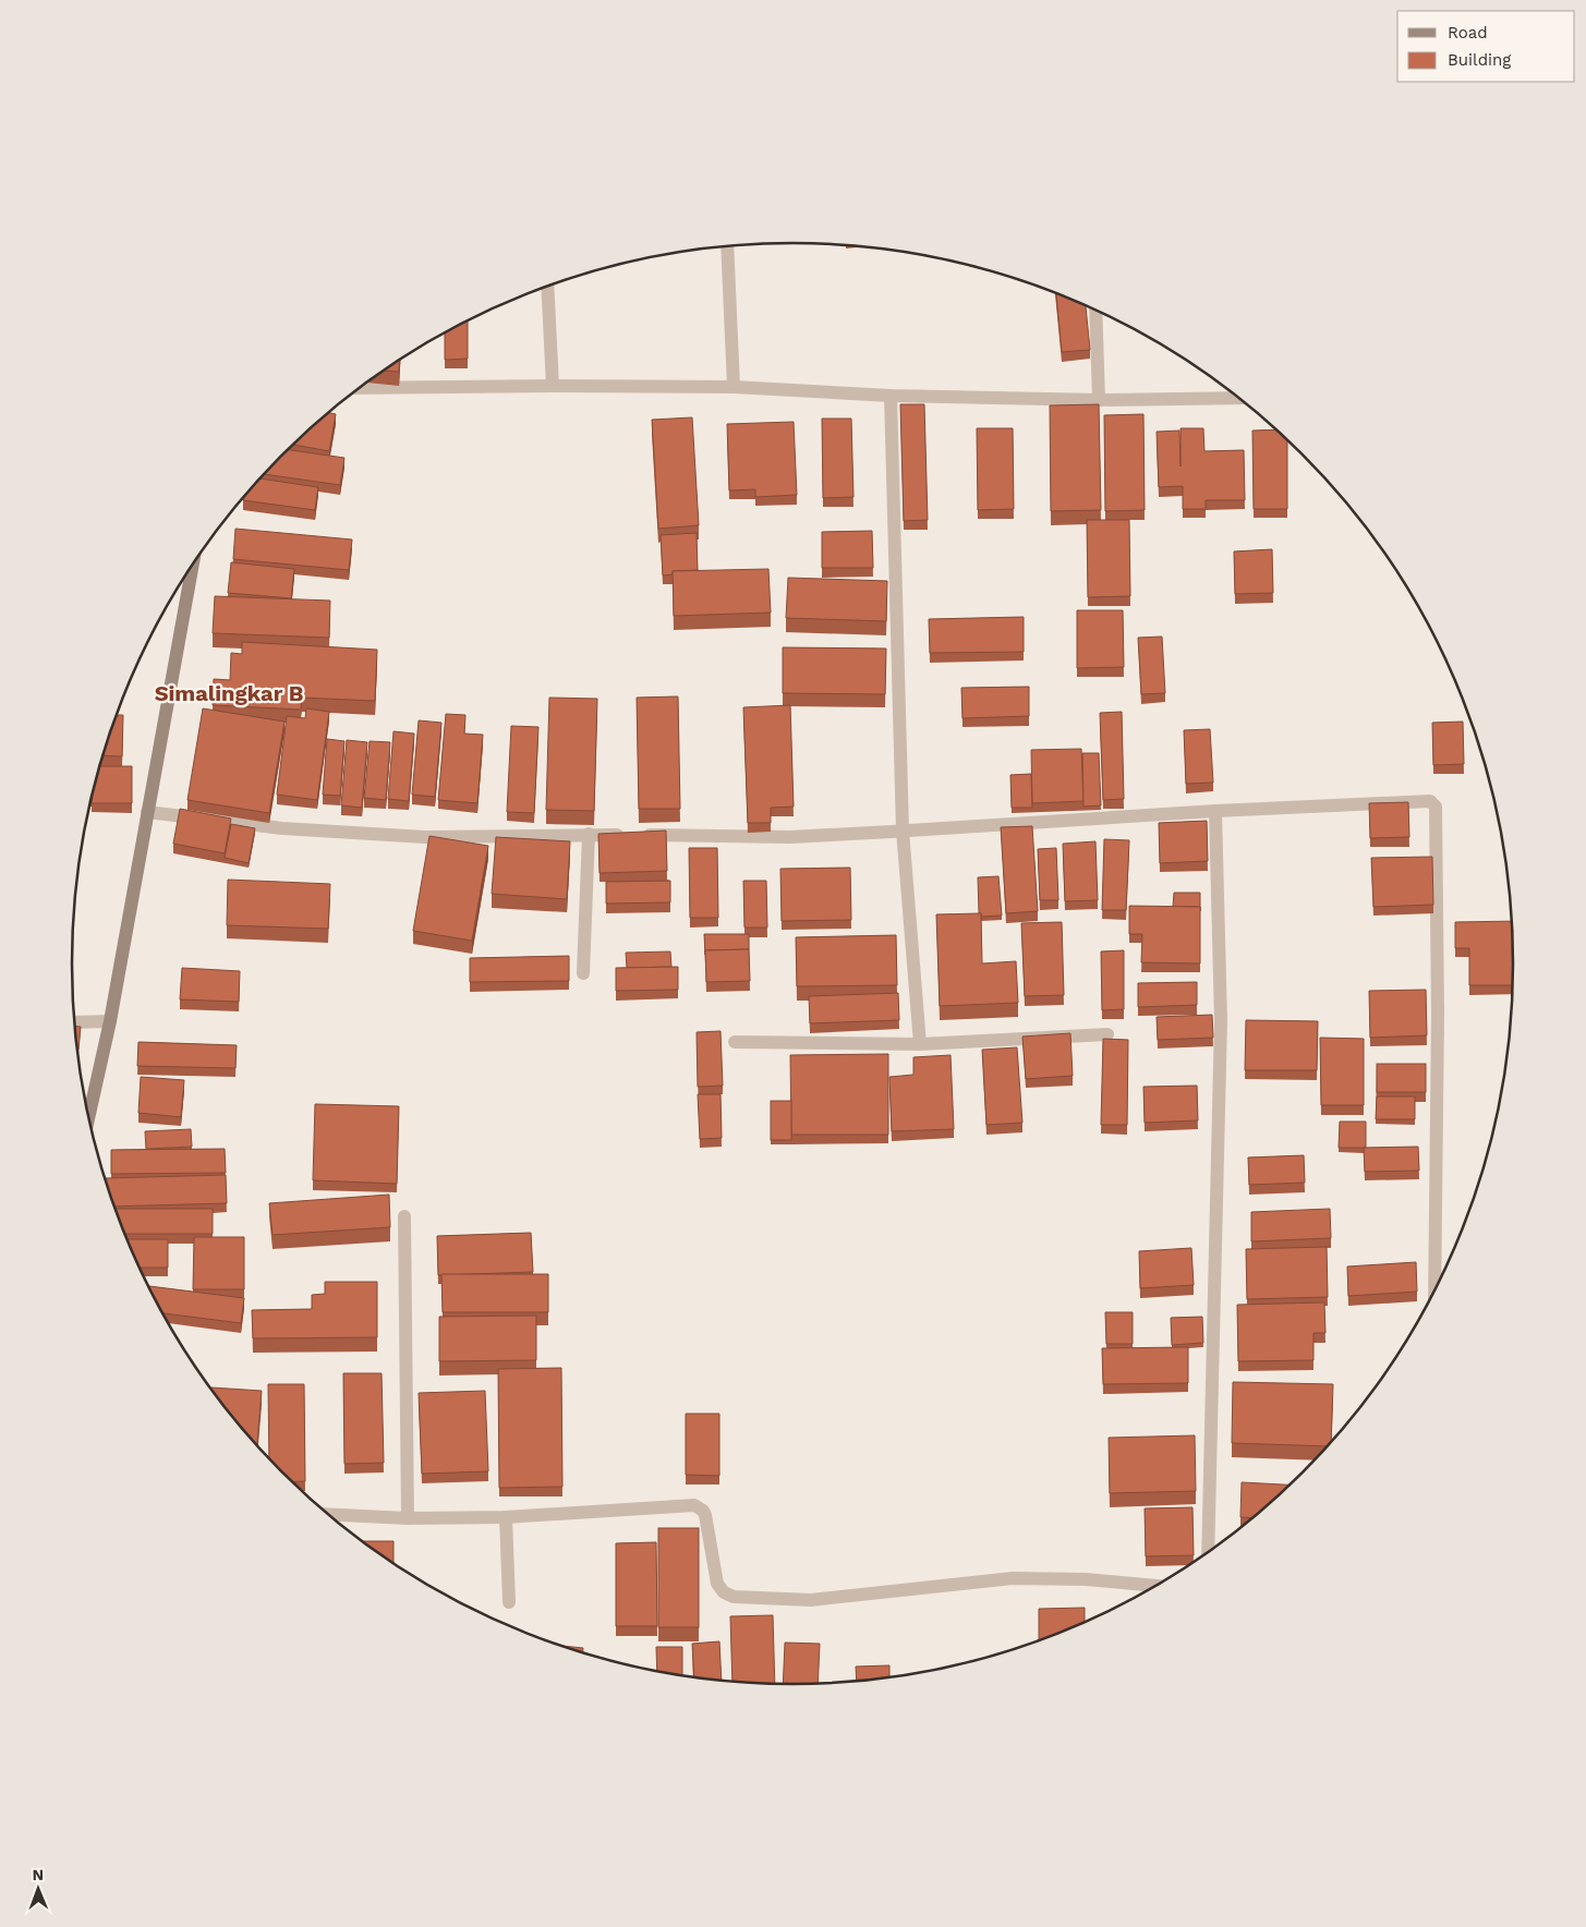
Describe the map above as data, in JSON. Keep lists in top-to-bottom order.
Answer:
{
  "districts": ["Simalingkar B"],
  "legend": ["Road", "Building"],
  "north": "top"
}
